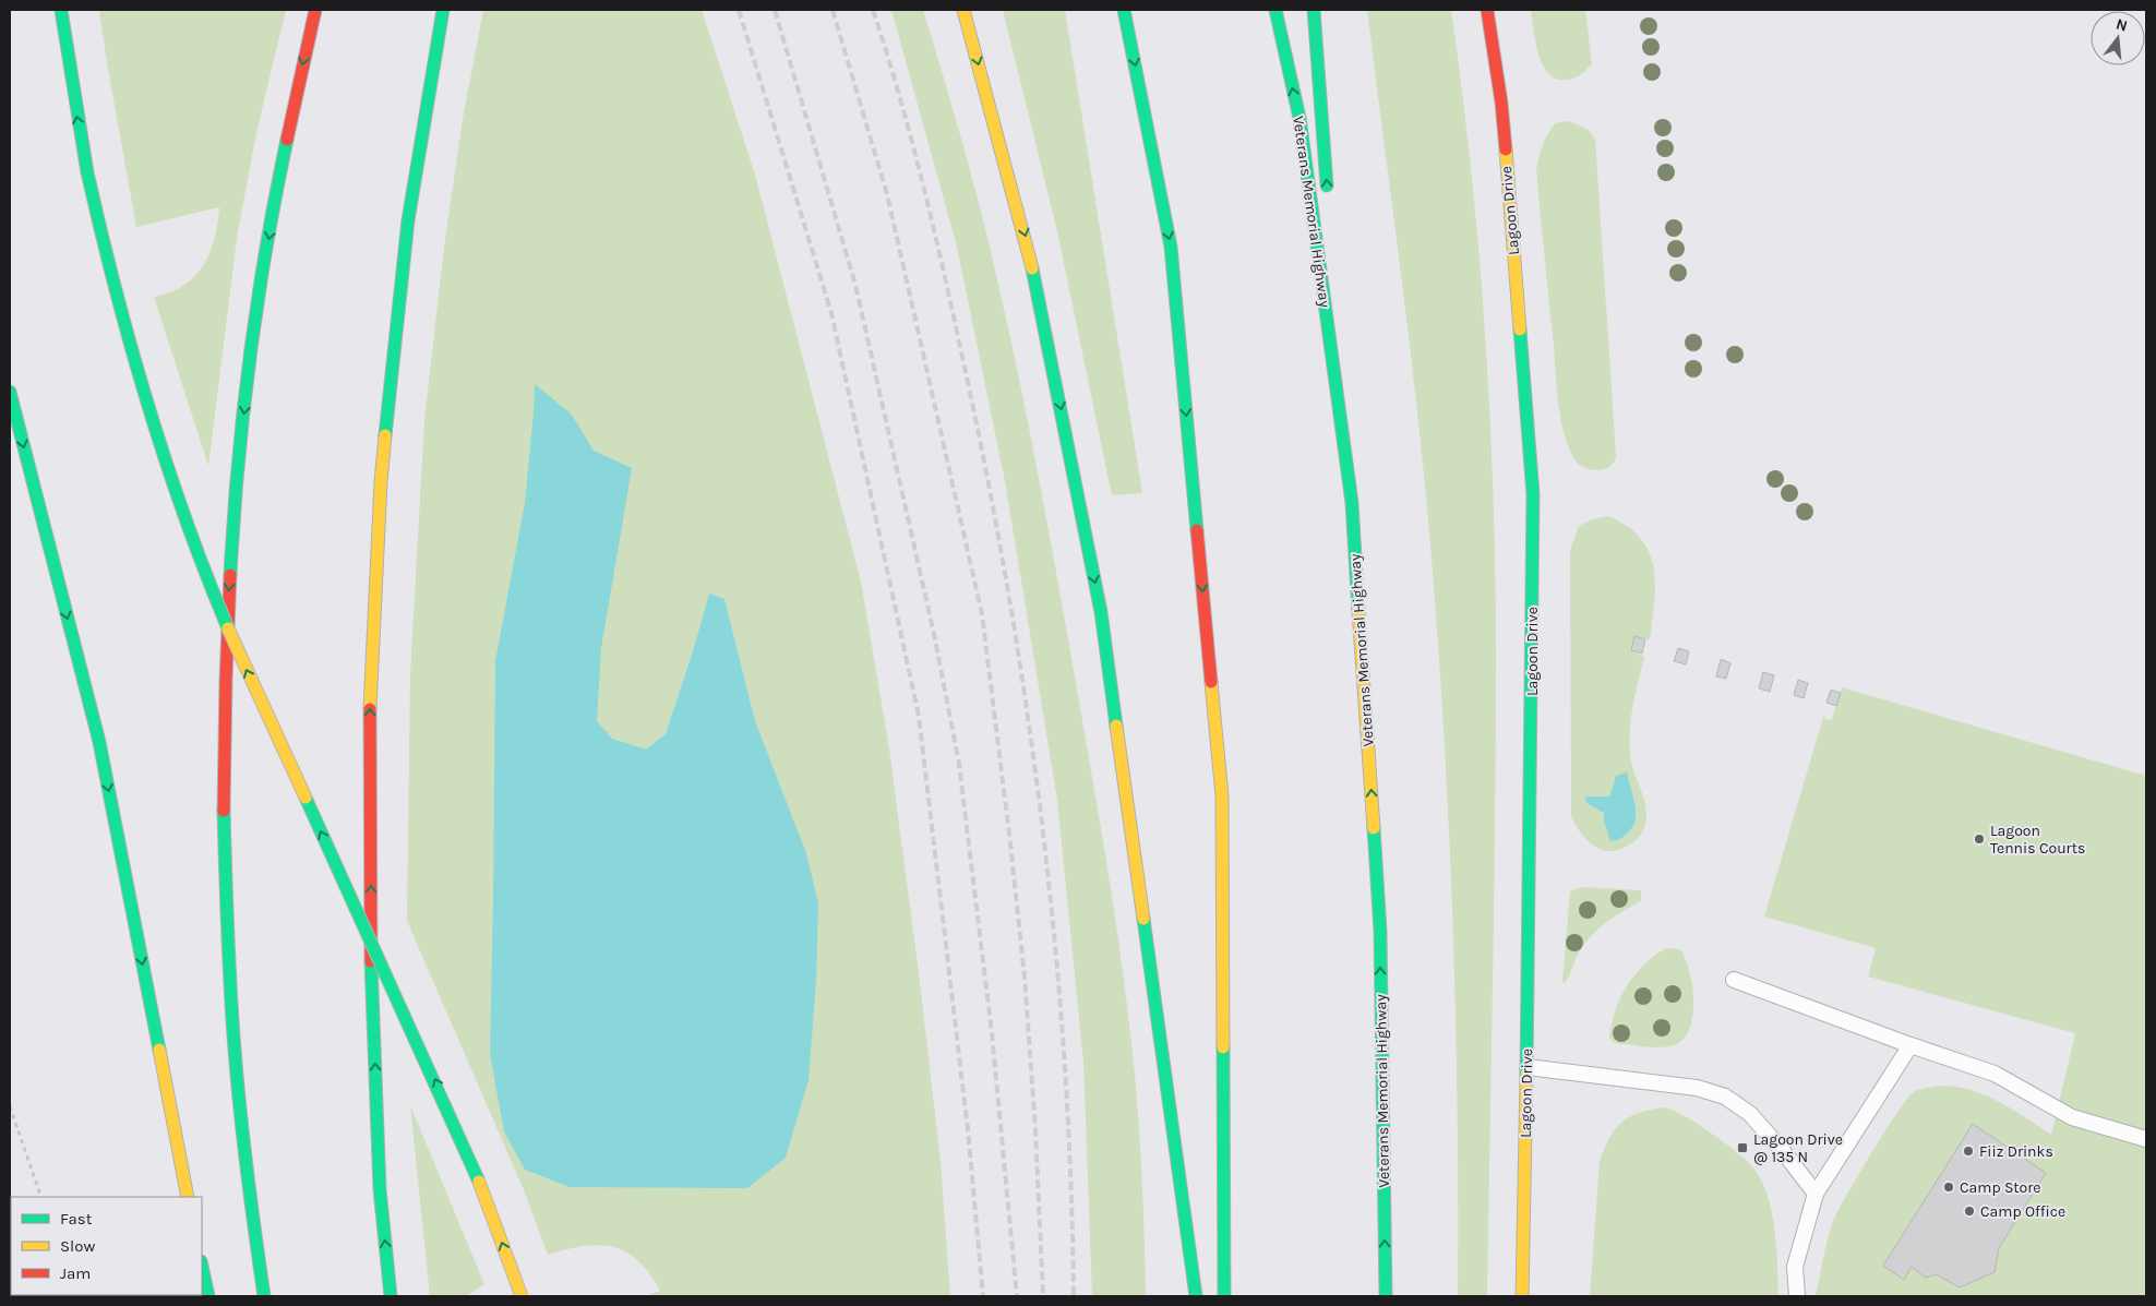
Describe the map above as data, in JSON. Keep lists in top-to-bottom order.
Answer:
{
  "streets": {
    "main road": ["Lagoon Drive", "Veterans Memorial Highway"]
  },
  "places": {
    "other": [
      "Lagoon Tennis Courts",
      "Fiiz Drinks",
      "Camp Store",
      "Camp Office"
    ],
    "transit": ["Lagoon Drive @ 135 N"]
  },
  "legend": ["Fast", "Slow", "Jam"],
  "north": "top"
}
